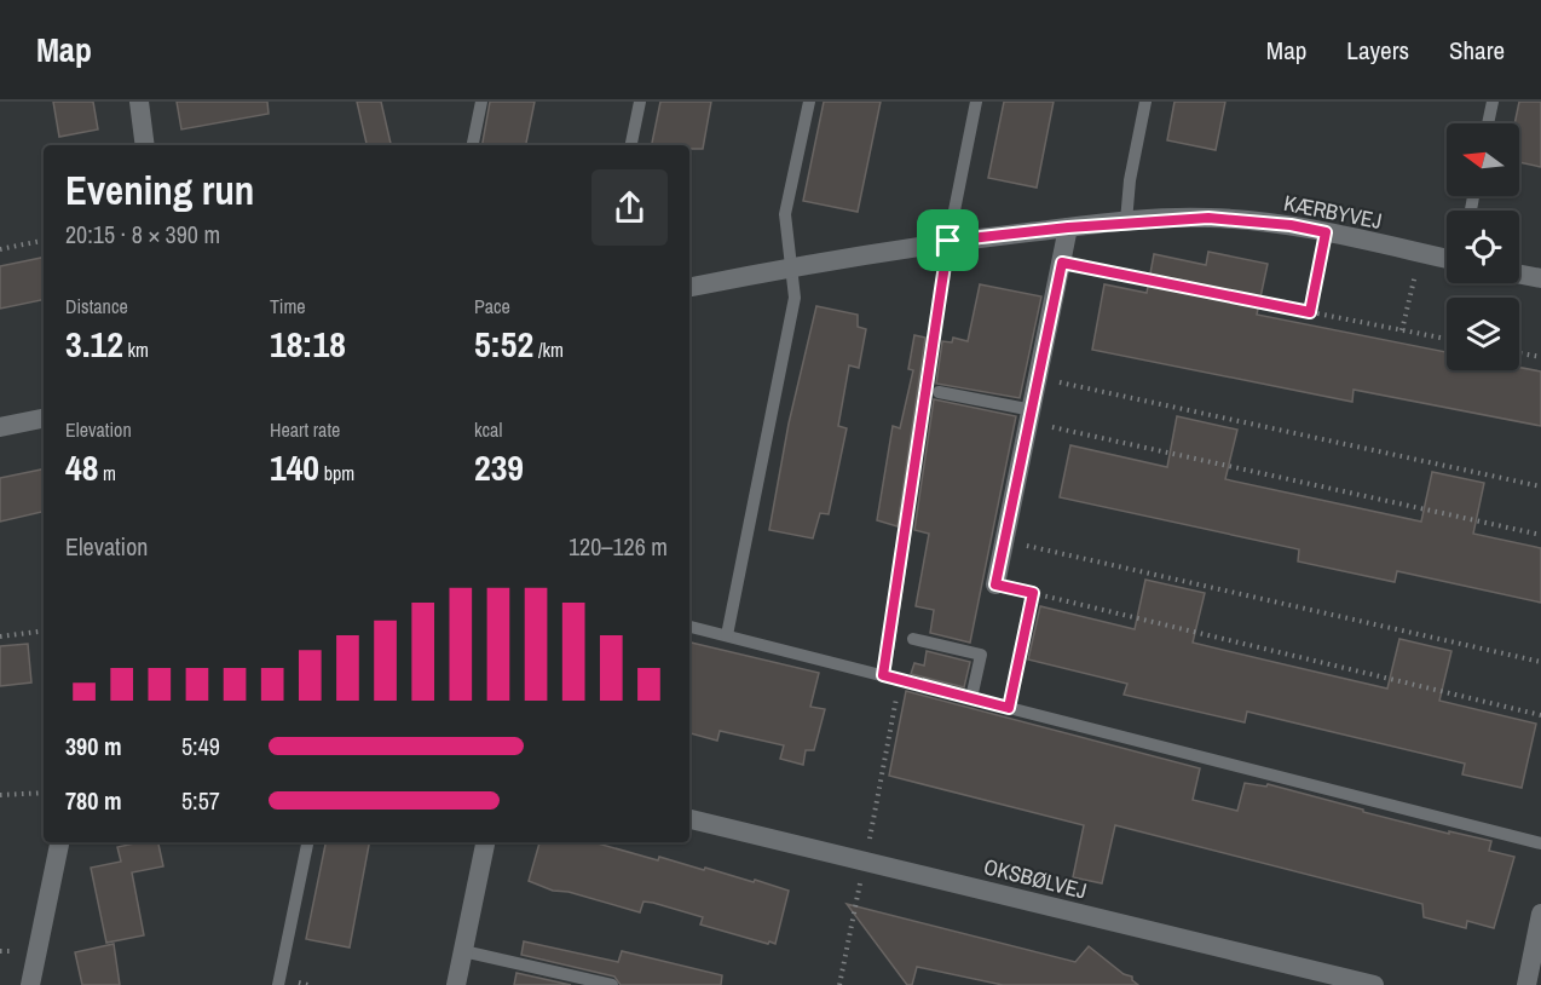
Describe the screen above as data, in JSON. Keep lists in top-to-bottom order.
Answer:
{
  "streets": {
    "street": ["KÆRBYVEJ", "OKSBØLVEJ"]
  },
  "north": "left",
  "page": {
    "header": "Map",
    "nav": ["Map", "Layers", "Share"],
    "heading": ["Evening run", "20:15 · 8 × 390 m"],
    "stats": [
      ["Distance", "3.12 km"],
      ["Time", "18:18"],
      ["Pace", "5:52 /km"],
      ["Elevation", "48 m"],
      ["Heart rate", "140 bpm"],
      ["kcal", "239"]
    ],
    "chart": ["Elevation", "120–126 m"],
    "list": [
      {
        "name": "390 m",
        "note": "5:49"
      },
      {
        "name": "780 m",
        "note": "5:57"
      }
    ]
  }
}
